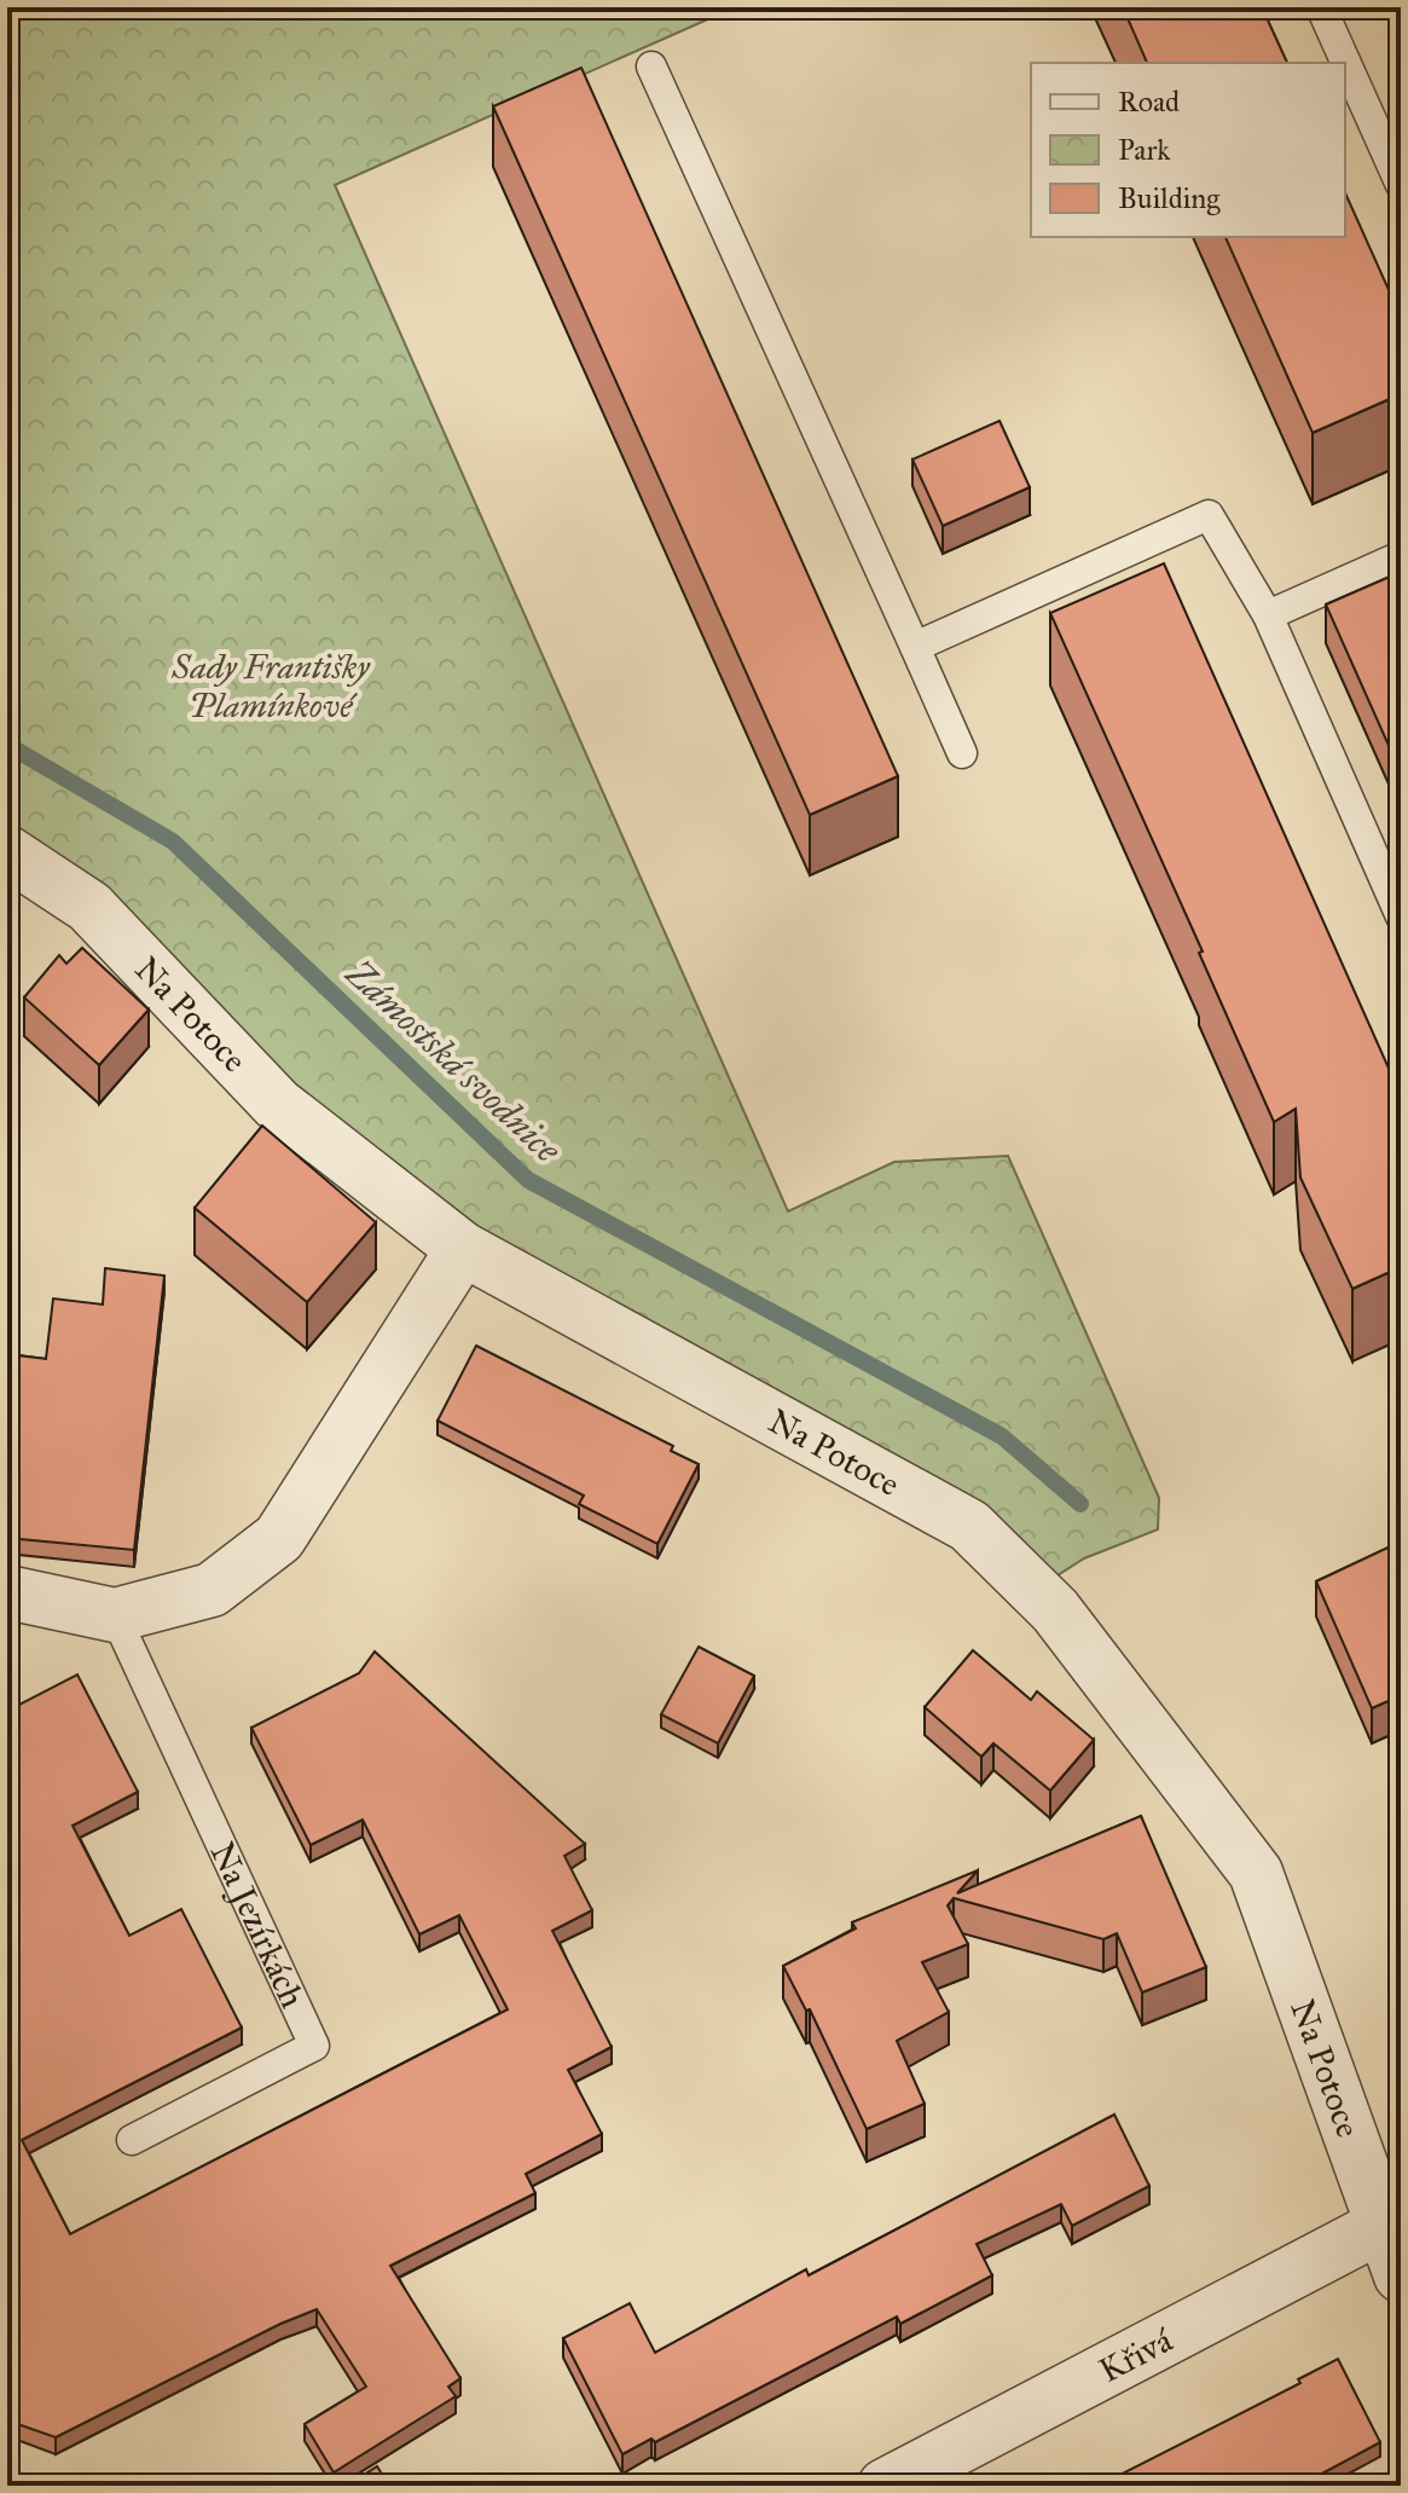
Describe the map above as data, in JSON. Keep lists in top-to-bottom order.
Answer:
{
  "streets": {
    "street": ["Na Potoce", "Křivá"],
    "lane": ["Na Jezírkách"]
  },
  "crossings": [
    ["Na Potoce", "Křivá"]
  ],
  "water": ["Zámostská svodnice"],
  "parks": ["Sady Františky Plamínkové"],
  "legend": ["Road", "Park", "Building"]
}
